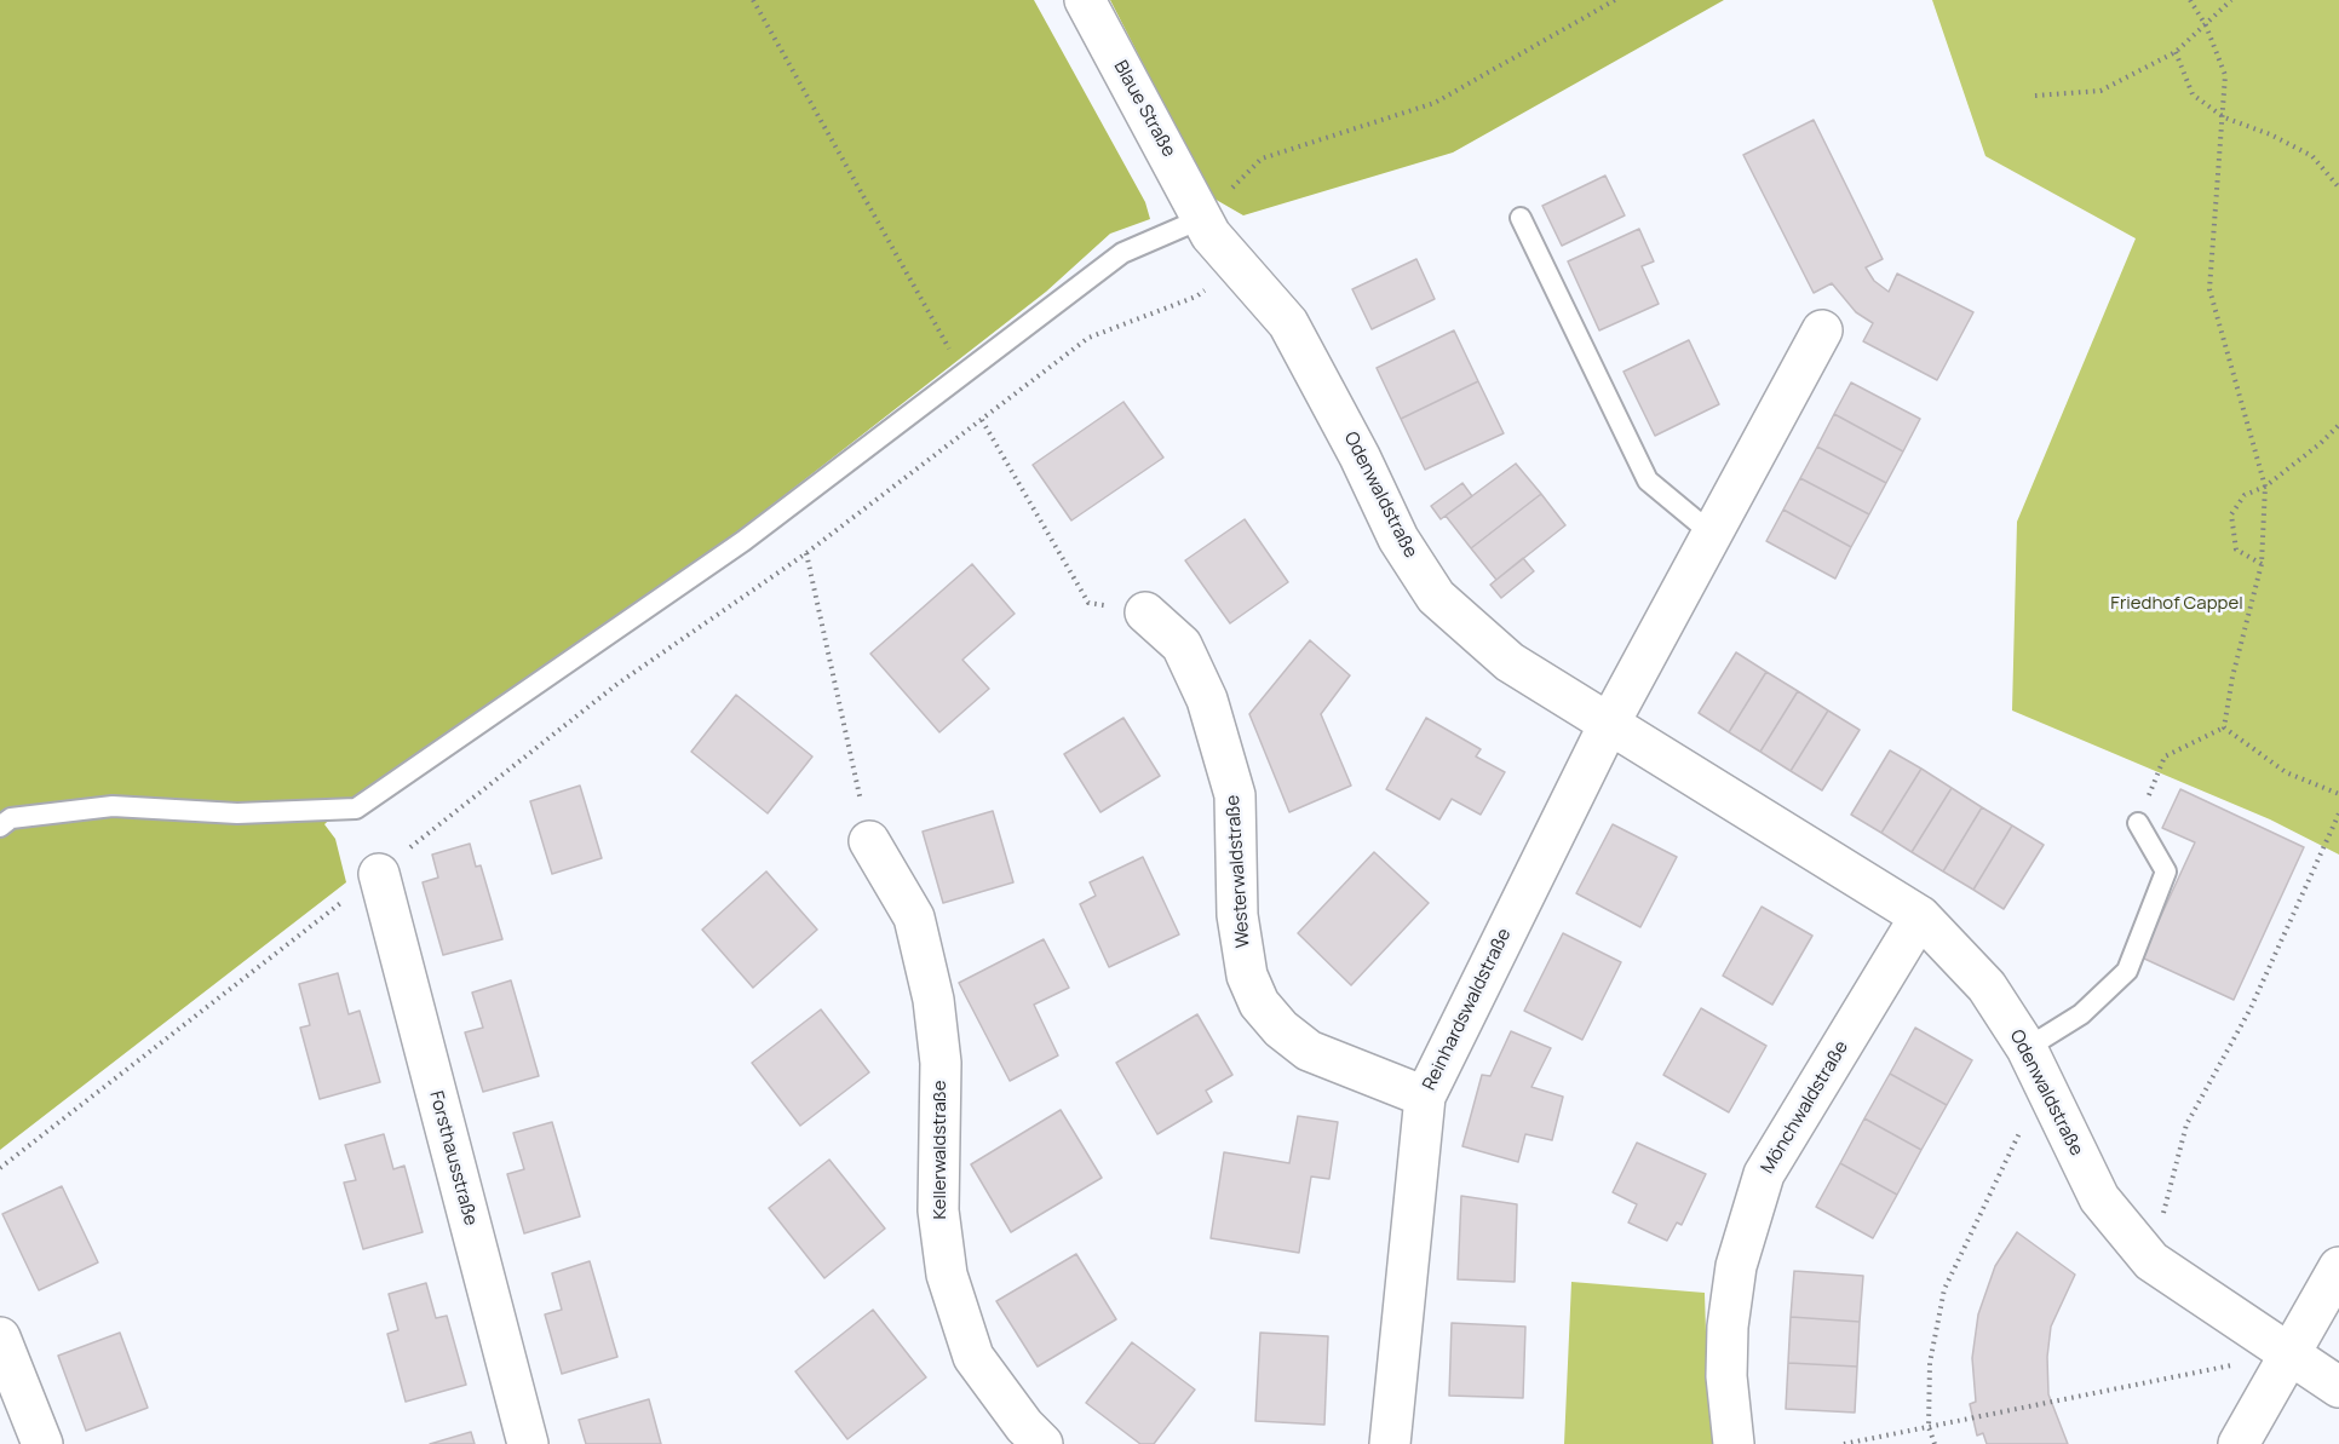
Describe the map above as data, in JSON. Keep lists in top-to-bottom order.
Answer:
{
  "streets": {
    "street": [
      "Blaue Straße",
      "Odenwaldstraße",
      "Westerwaldstraße",
      "Reinhardswaldstraße",
      "Mönchwaldstraße",
      "Kellerwaldstraße",
      "Forsthausstraße"
    ]
  },
  "crossings": [
    ["Blaue Straße", "Odenwaldstraße"],
    ["Odenwaldstraße", "Reinhardswaldstraße"],
    ["Odenwaldstraße", "Mönchwaldstraße"],
    ["Westerwaldstraße", "Reinhardswaldstraße"]
  ],
  "parks": ["Friedhof Cappel"]
}
